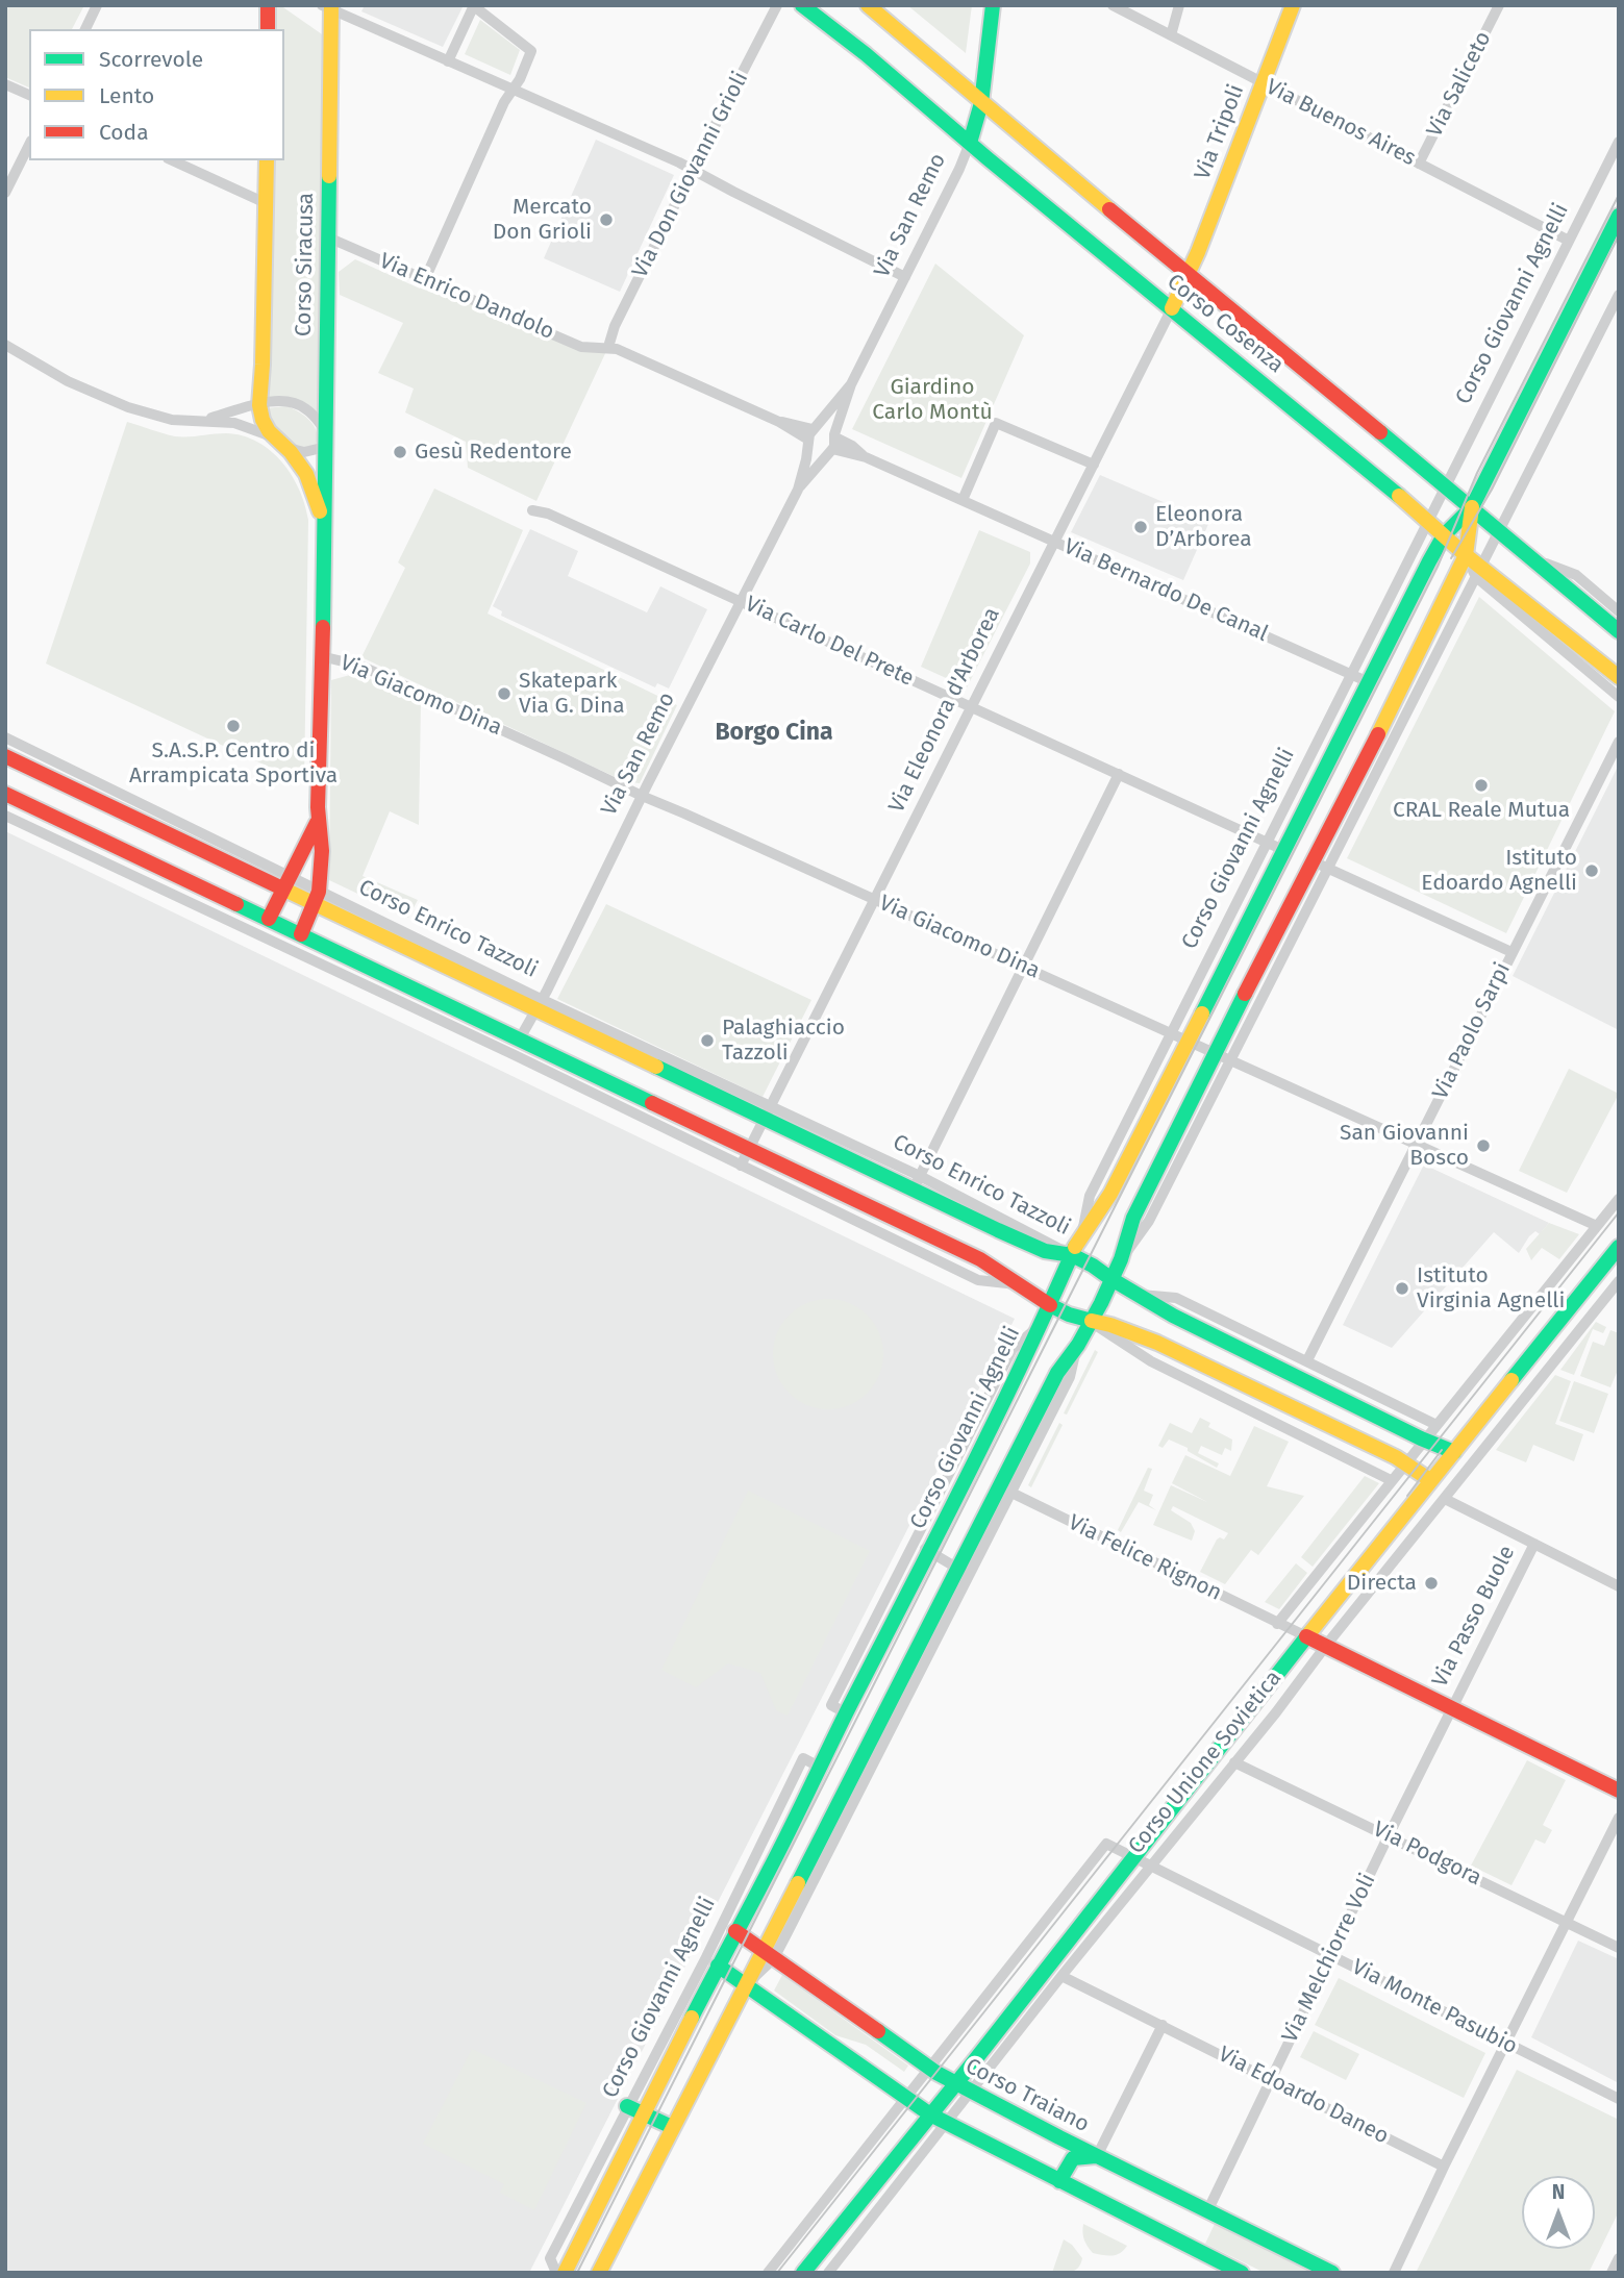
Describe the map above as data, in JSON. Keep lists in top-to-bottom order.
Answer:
{
  "streets": {
    "main road": [
      "Via Tripoli",
      "Via San Remo",
      "Corso Siracusa",
      "Corso Giovanni Agnelli",
      "Corso Cosenza",
      "Via Eleonora d'Arborea",
      "Corso Enrico Tazzoli",
      "Via Passo Buole",
      "Corso Unione Sovietica",
      "Corso Traiano"
    ],
    "street": [
      "Via Saliceto",
      "Via Buenos Aires",
      "Via Don Giovanni Grioli",
      "Via Enrico Dandolo",
      "Via Bernardo De Canal",
      "Via Carlo Del Prete",
      "Via Giacomo Dina",
      "Via Paolo Sarpi",
      "Via Felice Rignon",
      "Via Podgora",
      "Via Melchiorre Voli",
      "Via Monte Pasubio",
      "Via Edoardo Daneo"
    ]
  },
  "crossings": [
    ["Via Saliceto", "Via Buenos Aires"],
    ["Via Buenos Aires", "Via Tripoli"],
    ["Via Buenos Aires", "Corso Giovanni Agnelli"],
    ["Via Tripoli", "Corso Cosenza"],
    ["Via Tripoli", "Via Eleonora d'Arborea"],
    ["Via Don Giovanni Grioli", "Via Enrico Dandolo"],
    ["Via San Remo", "Corso Cosenza"],
    ["Via San Remo", "Via Bernardo De Canal"],
    ["Via San Remo", "Via Carlo Del Prete"],
    ["Via San Remo", "Via Giacomo Dina"],
    ["Via San Remo", "Corso Enrico Tazzoli"],
    ["Corso Siracusa", "Via Enrico Dandolo"],
    ["Corso Siracusa", "Via Giacomo Dina"],
    ["Corso Siracusa", "Corso Enrico Tazzoli"],
    ["Corso Giovanni Agnelli", "Corso Cosenza"],
    ["Corso Giovanni Agnelli", "Via Bernardo De Canal"],
    ["Corso Giovanni Agnelli", "Via Carlo Del Prete"],
    ["Corso Giovanni Agnelli", "Via Giacomo Dina"],
    ["Corso Giovanni Agnelli", "Corso Enrico Tazzoli"],
    ["Corso Giovanni Agnelli", "Corso Traiano"],
    ["Corso Cosenza", "Via Eleonora d'Arborea"],
    ["Via Bernardo De Canal", "Via Eleonora d'Arborea"],
    ["Via Carlo Del Prete", "Via Eleonora d'Arborea"],
    ["Via Giacomo Dina", "Via Eleonora d'Arborea"],
    ["Via Giacomo Dina", "Via Paolo Sarpi"],
    ["Via Eleonora d'Arborea", "Corso Enrico Tazzoli"],
    ["Via Passo Buole", "Corso Unione Sovietica"],
    ["Via Passo Buole", "Via Melchiorre Voli"],
    ["Corso Unione Sovietica", "Via Podgora"],
    ["Corso Unione Sovietica", "Via Monte Pasubio"],
    ["Corso Unione Sovietica", "Corso Traiano"],
    ["Corso Unione Sovietica", "Via Edoardo Daneo"],
    ["Via Podgora", "Via Melchiorre Voli"],
    ["Via Melchiorre Voli", "Via Monte Pasubio"],
    ["Via Melchiorre Voli", "Corso Traiano"],
    ["Via Melchiorre Voli", "Via Edoardo Daneo"]
  ],
  "districts": ["Borgo Cina"],
  "parks": ["Giardino Carlo Montù"],
  "places": [
    "Mercato Don Grioli",
    "Gesù Redentore",
    "Eleonora D’Arborea",
    "Skatepark Via G. Dina",
    "S.A.S.P. Centro di Arrampicata Sportiva",
    "CRAL Reale Mutua",
    "Istituto Edoardo Agnelli",
    "Palaghiaccio Tazzoli",
    "San Giovanni Bosco",
    "Istituto Virginia Agnelli",
    "Directa"
  ],
  "legend": ["Scorrevole", "Lento", "Coda"],
  "north": "top"
}
